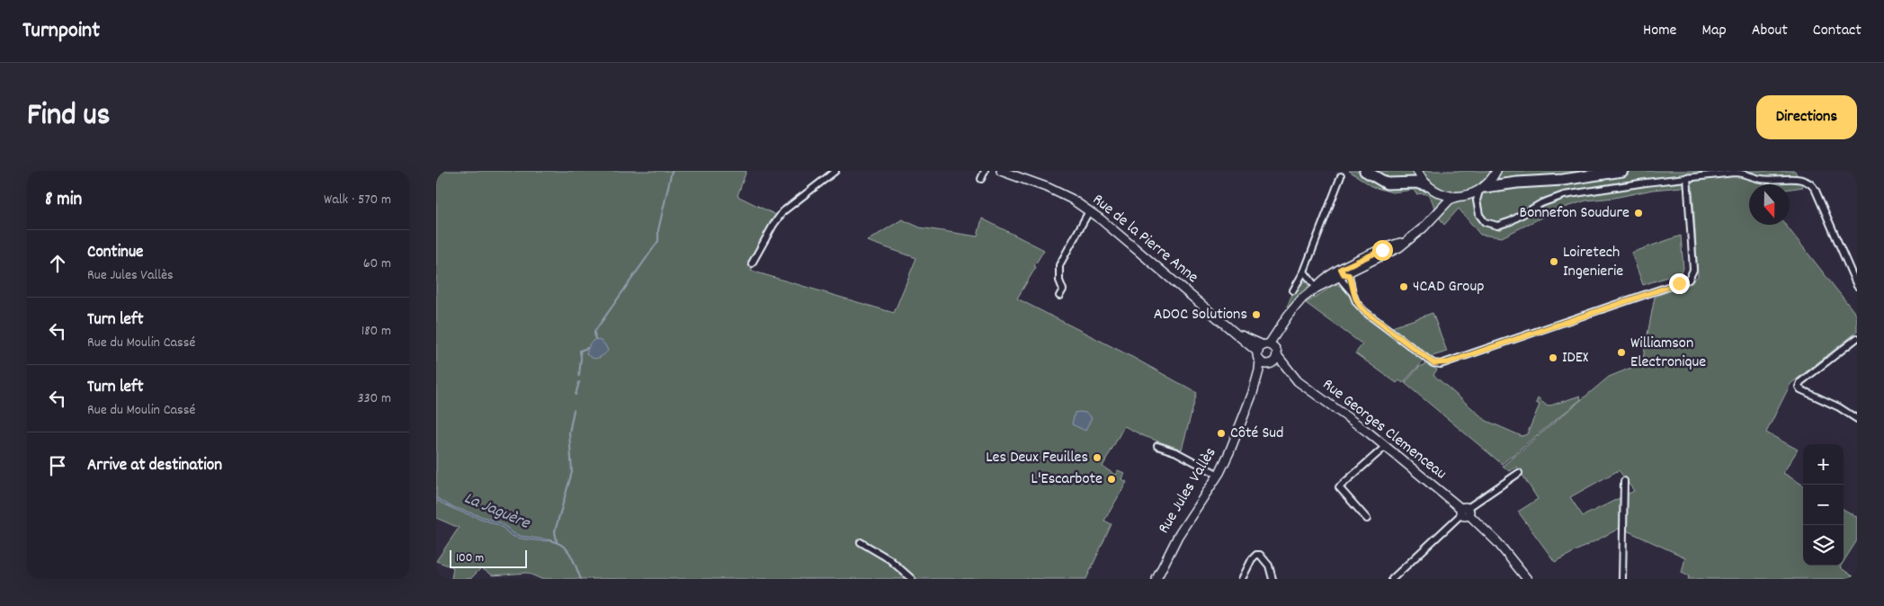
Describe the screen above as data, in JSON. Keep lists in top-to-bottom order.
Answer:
{
  "streets": {
    "street": ["Rue de la Pierre Anne", "Rue Georges Clemenceau", "Rue Jules Vallès"]
  },
  "crossings": [
    ["Rue de la Pierre Anne", "Rue Georges Clemenceau"],
    ["Rue de la Pierre Anne", "Rue Jules Vallès"],
    ["Rue Georges Clemenceau", "Rue Jules Vallès"]
  ],
  "water": ["La Jaguère"],
  "places": [
    "Bonnefon Soudure",
    "Loiretech Ingenierie",
    "4CAD Group",
    "ADOC Solutions",
    "Williamson Electronique",
    "IDEX",
    "Côté Sud",
    "Les Deux Feuilles",
    "L'Escarbote"
  ],
  "scale_bar": "100 m",
  "north": "bottom",
  "page": {
    "header": "Turnpoint",
    "nav": [
      "Home",
      "Map",
      "About",
      "Contact"
    ],
    "title": "Find us",
    "buttons": "Directions",
    "heading": ["8 min", "Walk · 570 m"],
    "list": [
      ["Continue", "Rue Jules Vallès", "60 m"],
      ["Turn left", "Rue du Moulin Cassé", "180 m"],
      ["Turn left", "Rue du Moulin Cassé", "330 m"],
      "Arrive at destination"
    ],
    "map_buttons": ["+", "−"],
    "scale": "100 m"
  }
}
